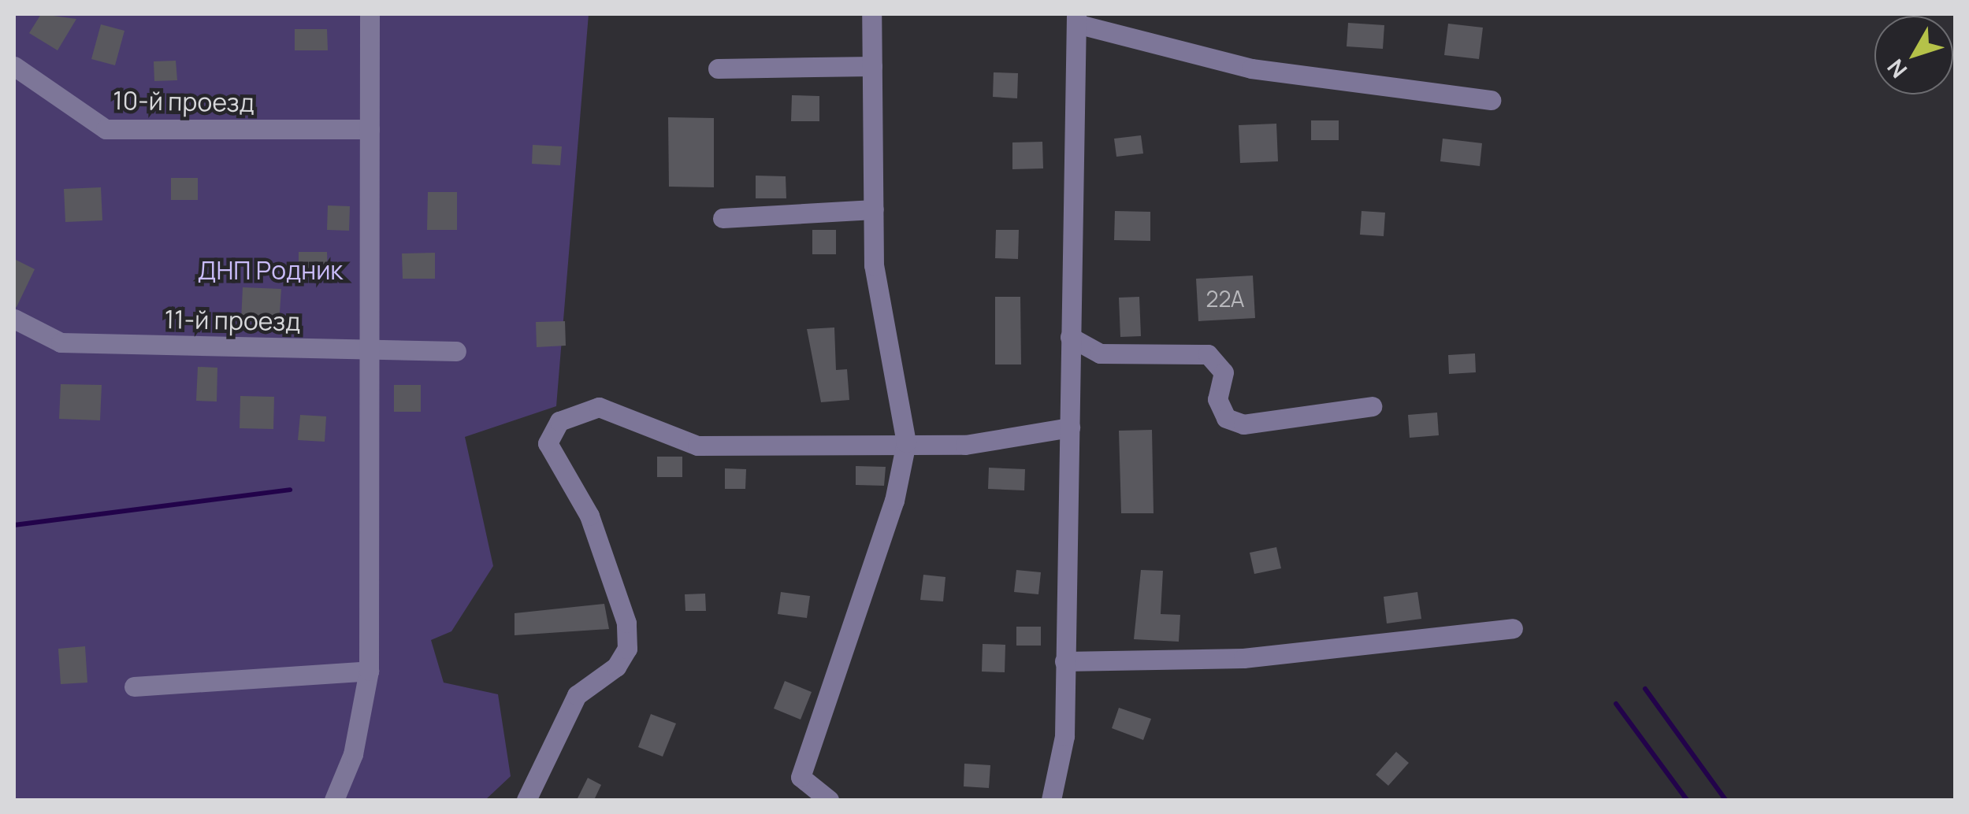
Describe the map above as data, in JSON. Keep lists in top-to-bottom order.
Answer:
{
  "streets": {
    "street": ["10-й проезд", "11-й проезд"]
  },
  "parks": ["ДНП Родник"],
  "house_numbers": ["22А"],
  "north": "bottom left"
}
